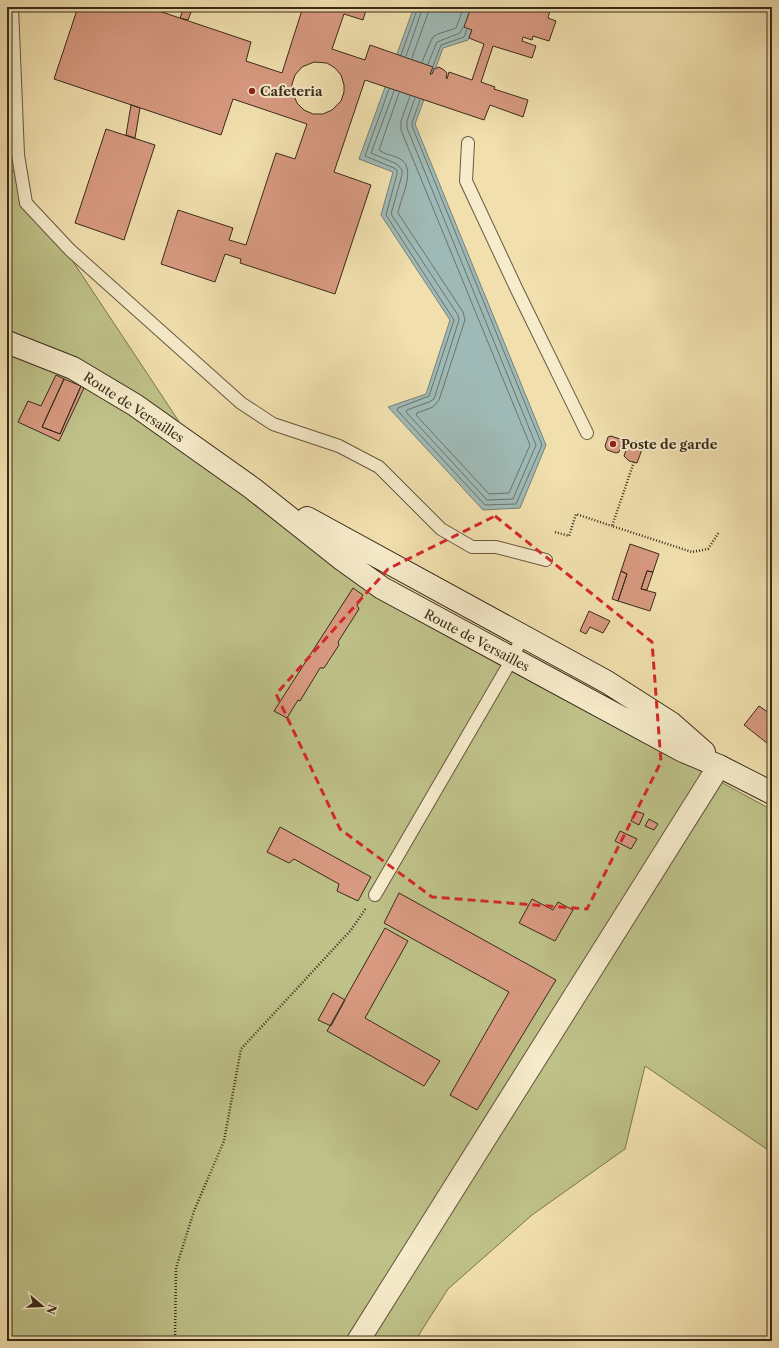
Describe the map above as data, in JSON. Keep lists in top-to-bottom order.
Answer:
{
  "streets": {
    "main road": ["Route de Versailles"]
  },
  "places": ["Cafeteria", "Poste de garde"],
  "north": "right"
}
